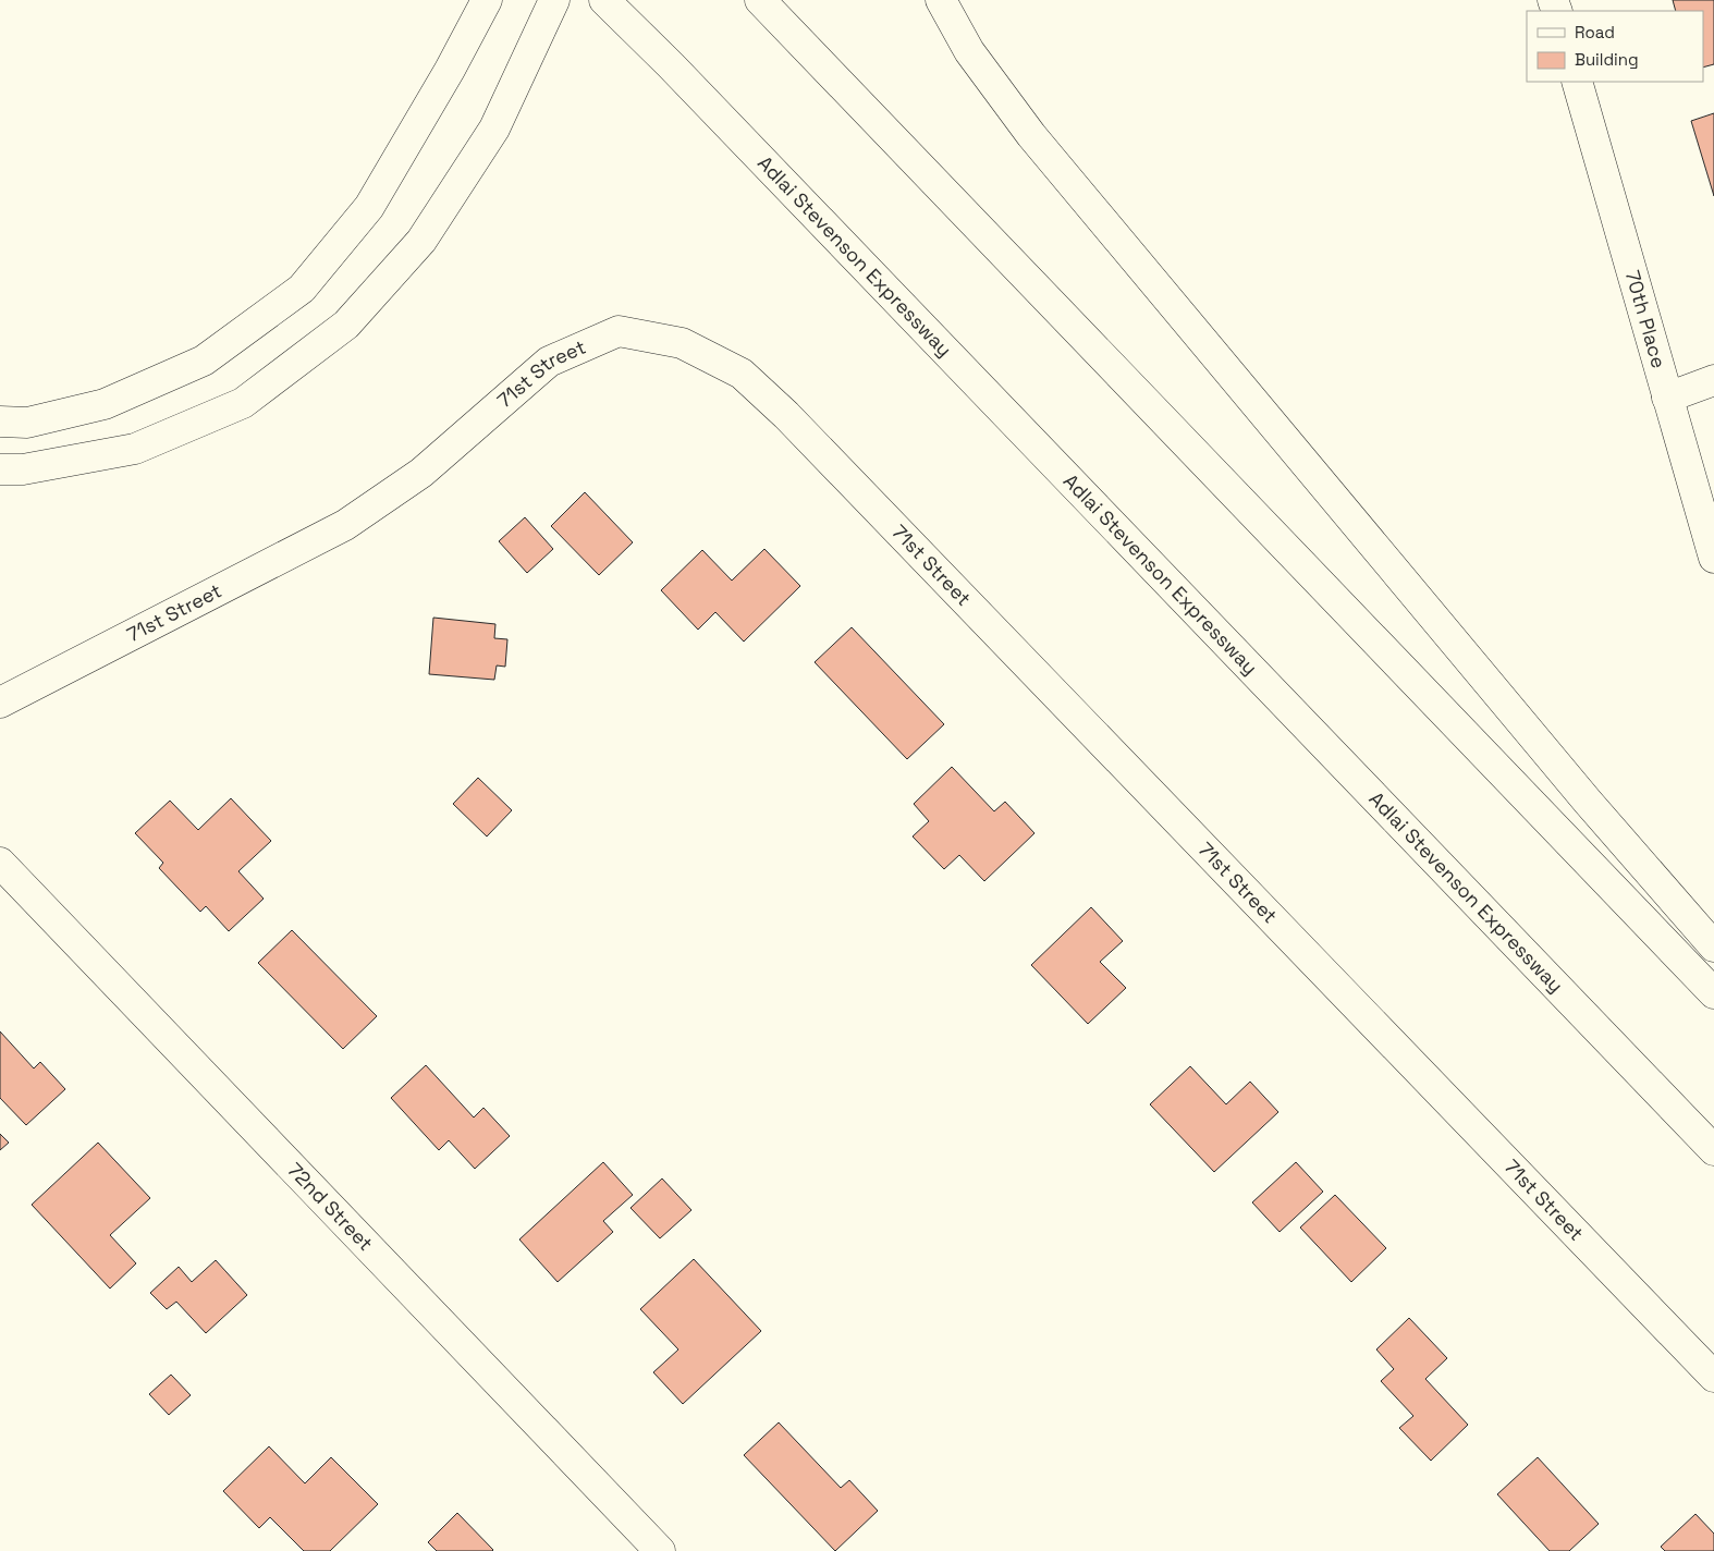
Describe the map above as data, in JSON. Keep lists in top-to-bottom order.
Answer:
{
  "streets": {
    "main road": [
      "Adlai Stevenson Expressway",
      "70th Place",
      "71st Street",
      "72nd Street"
    ]
  },
  "legend": ["Road", "Building"]
}
